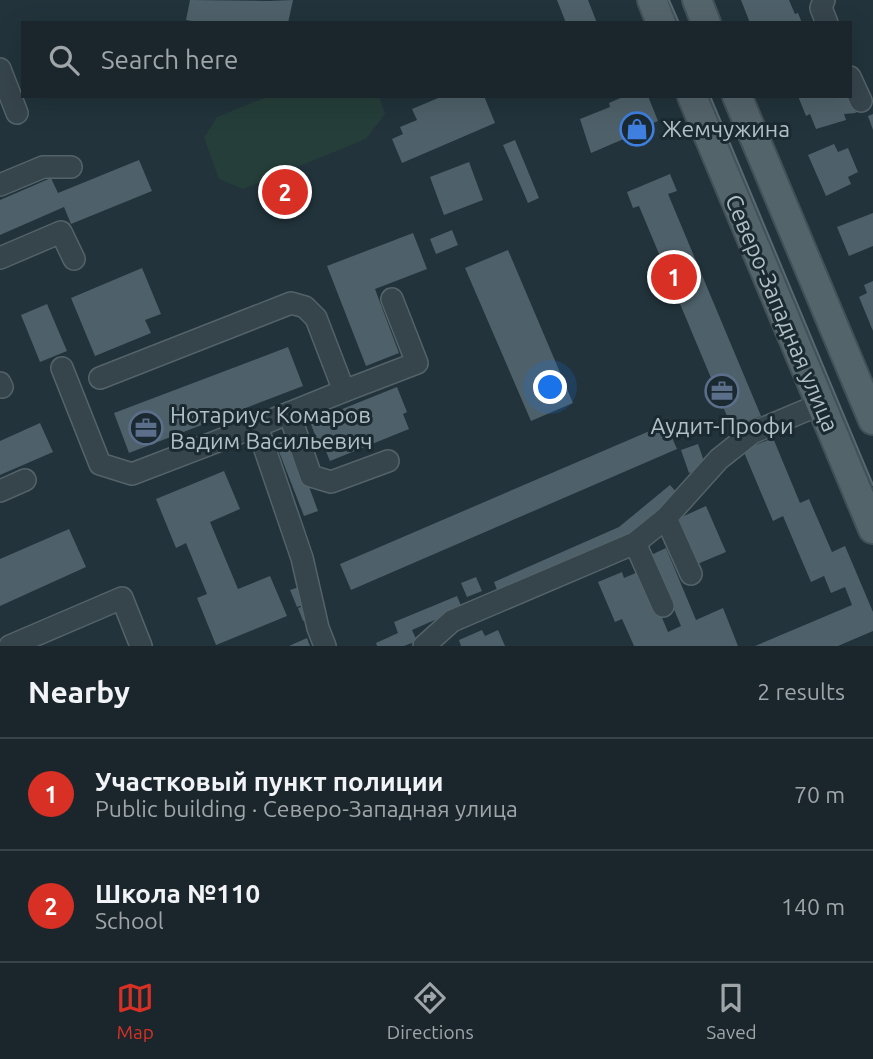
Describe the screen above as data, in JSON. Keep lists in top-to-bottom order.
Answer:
{
  "streets": {
    "main road": ["Северо-Западная улица"]
  },
  "places": {
    "shop": ["Жемчужина"],
    "office": ["Аудит-Профи", "Нотариус Комаров Вадим Васильевич"]
  },
  "page": {
    "search": "Search here",
    "pins": ["2", "1"],
    "heading": ["Nearby", "2 results"],
    "list": [
      {
        "mark": "1",
        "name": "Участковый пункт полиции",
        "note": "Public building · Северо-Западная улица",
        "value": "70 m"
      },
      {
        "mark": "2",
        "name": "Школа №110",
        "note": "School",
        "value": "140 m"
      }
    ],
    "nav": ["Map", "Directions", "Saved"]
  }
}
